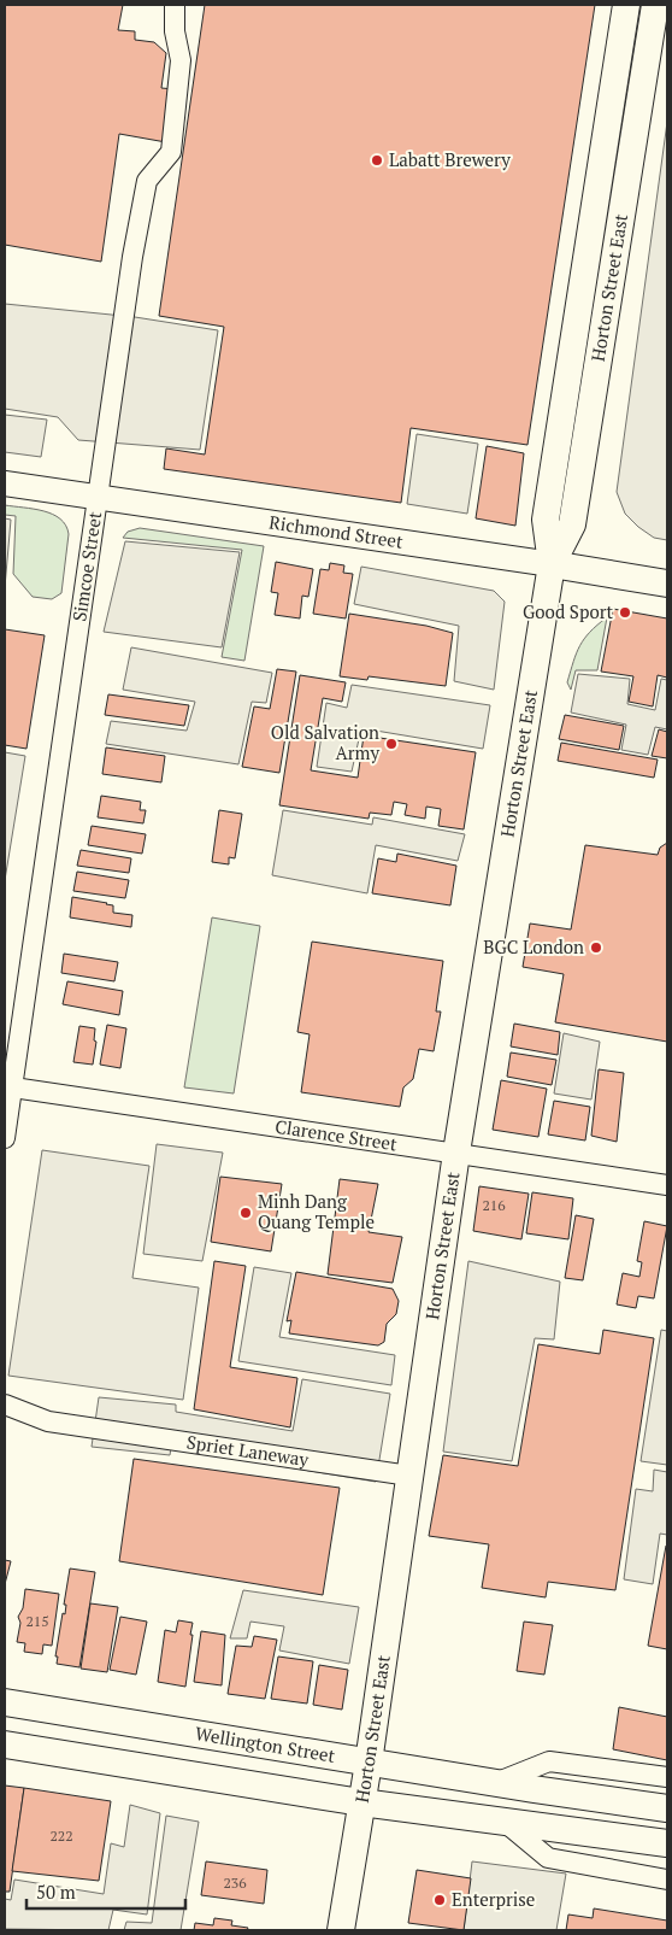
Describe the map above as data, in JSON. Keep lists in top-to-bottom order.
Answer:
{
  "streets": {
    "main road": ["Horton Street East", "Richmond Street", "Wellington Street"],
    "street": ["Simcoe Street", "Clarence Street", "Spriet Laneway"]
  },
  "crossings": [
    ["Horton Street East", "Richmond Street"],
    ["Horton Street East", "Clarence Street"],
    ["Horton Street East", "Spriet Laneway"],
    ["Horton Street East", "Wellington Street"],
    ["Richmond Street", "Simcoe Street"],
    ["Simcoe Street", "Clarence Street"]
  ],
  "places": [
    "Labatt Brewery",
    "Good Sport",
    "Old Salvation Army",
    "BGC London",
    "Minh Dang Quang Temple",
    "Enterprise"
  ],
  "house_numbers": [
    "216",
    "215",
    "222",
    "236"
  ],
  "scale_bar": "50 m"
}
